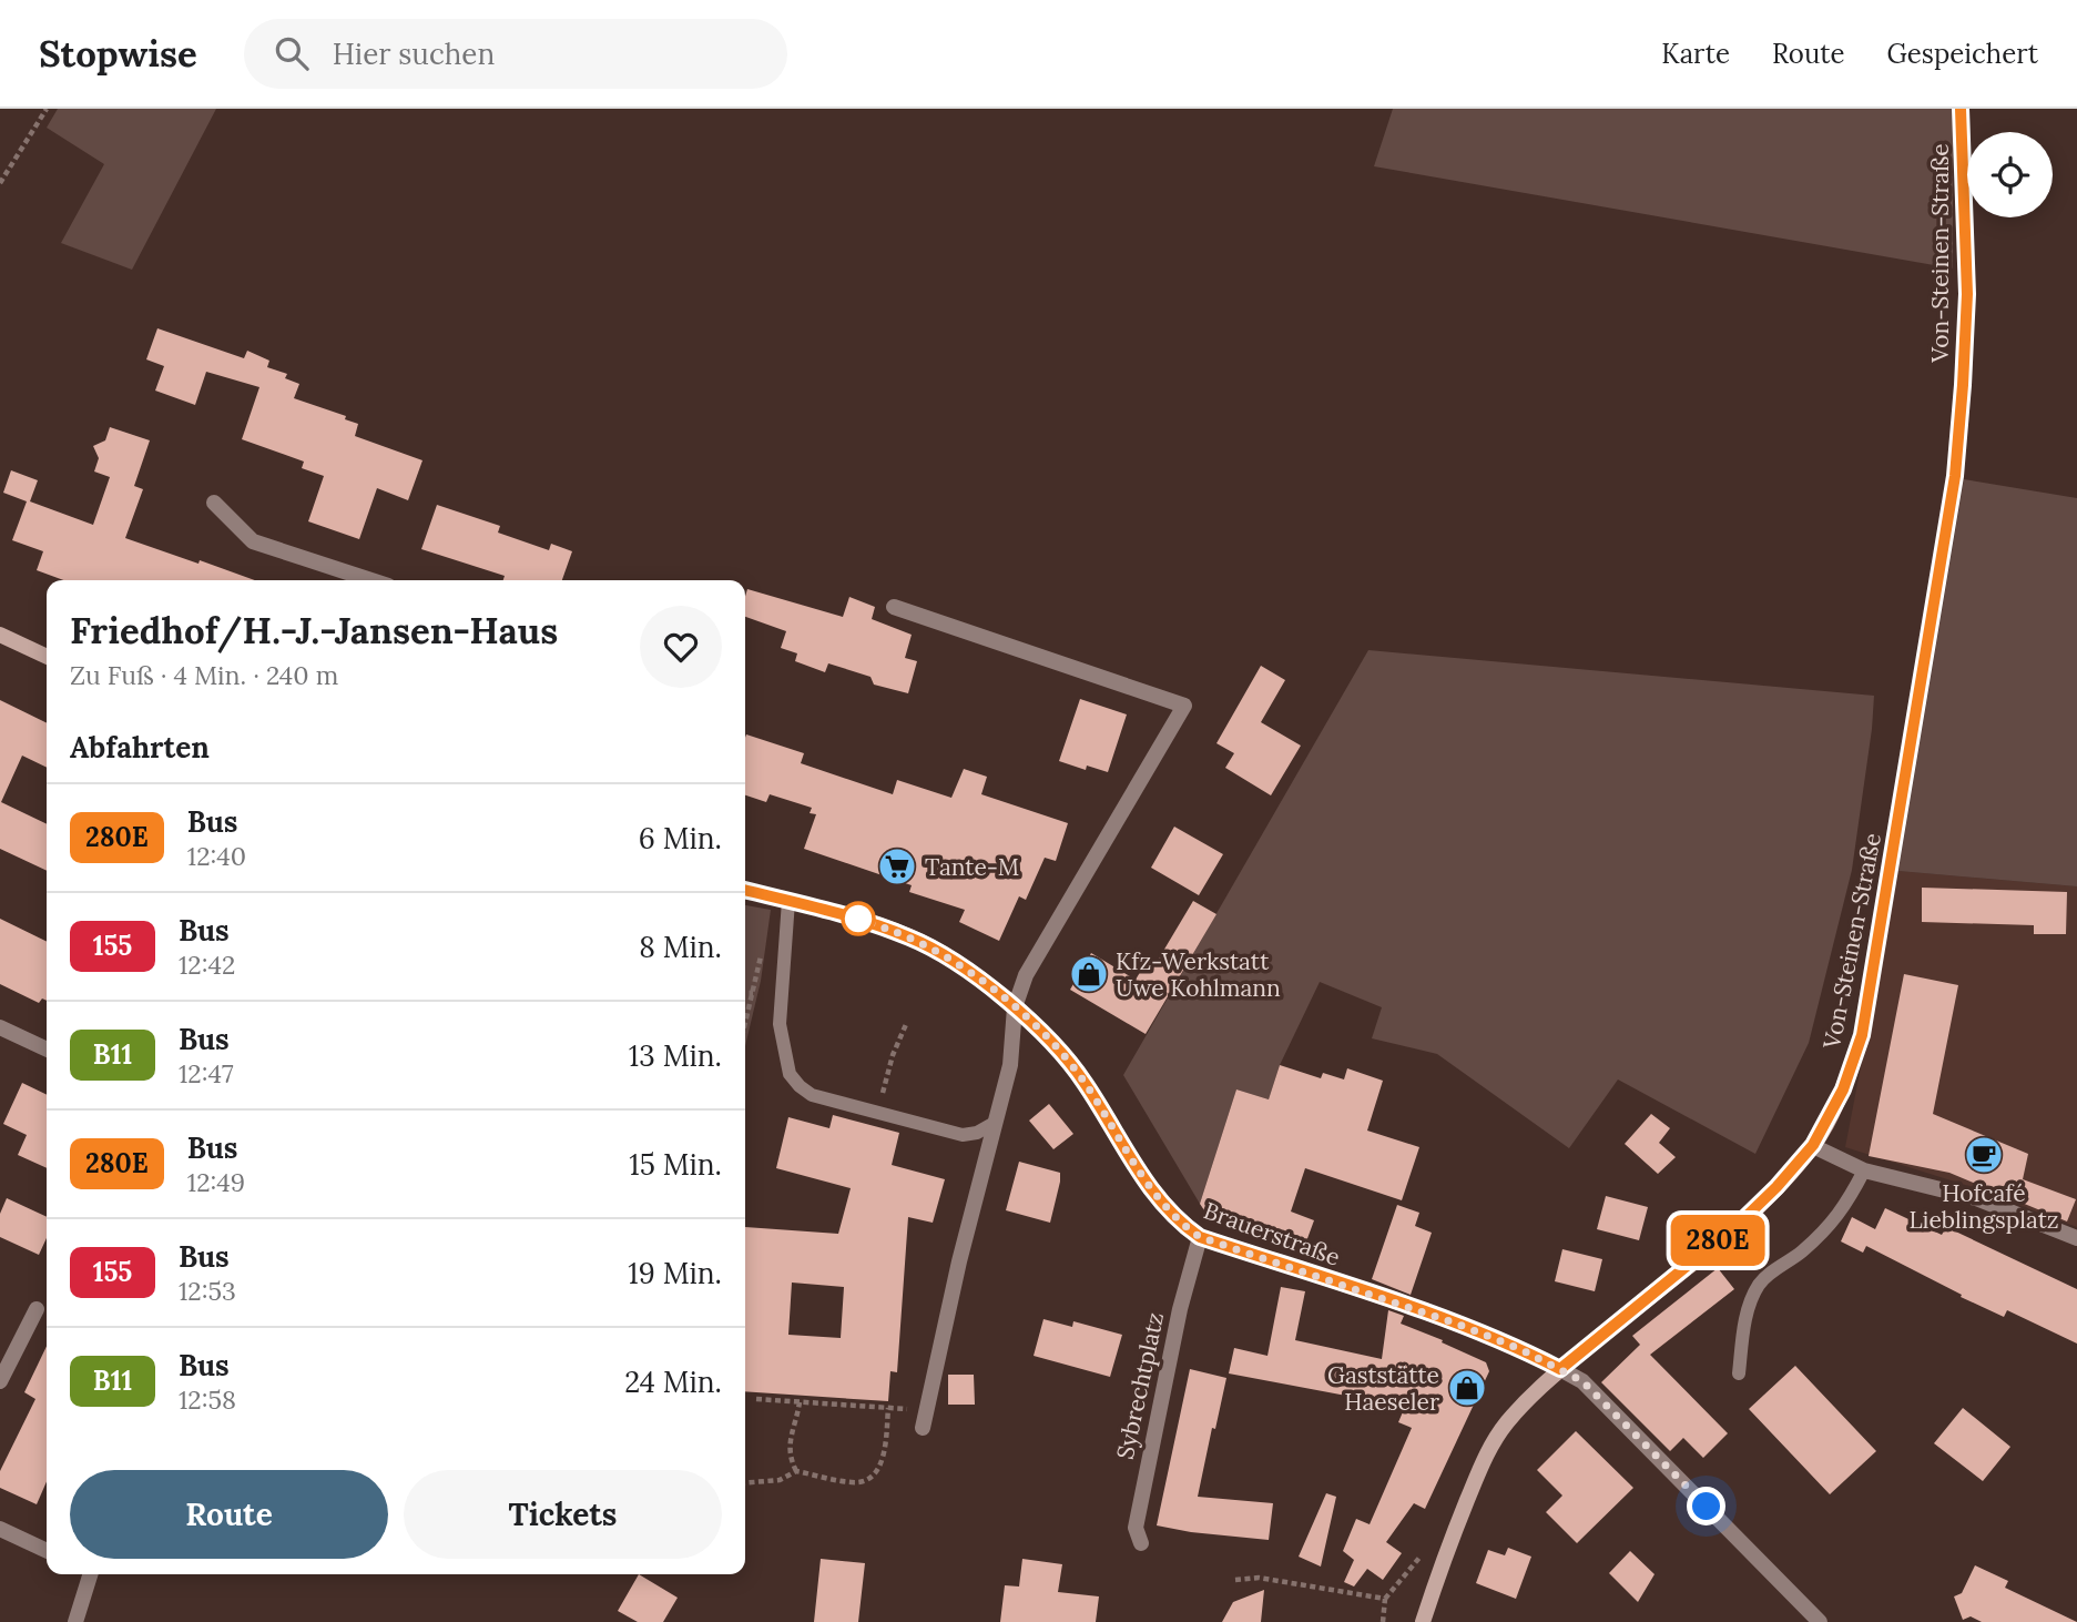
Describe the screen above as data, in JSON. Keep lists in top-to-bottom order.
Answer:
{
  "streets": {
    "main road": ["Von-Steinen-Straße", "Brauerstraße"],
    "street": ["Sybrechtplatz"]
  },
  "crossings": [
    ["Von-Steinen-Straße", "Brauerstraße"],
    ["Brauerstraße", "Sybrechtplatz"]
  ],
  "places": {
    "supermarket": ["Tante-M"],
    "shop": ["Kfz-Werkstatt Uwe Kohlmann", "Gaststätte Haeseler"],
    "cafe": ["Hofcafé Lieblingsplatz"]
  },
  "lines": ["bus line 280E"],
  "page": {
    "header": "Stopwise",
    "search": "Hier suchen",
    "nav": ["Karte", "Route", "Gespeichert"],
    "on_map": "280E",
    "heading": [
      ["Friedhof/H.-J.-Jansen-Haus", "Zu Fuß · 4 Min. · 240 m"],
      "Abfahrten"
    ],
    "list": [
      {
        "mark": "280E",
        "name": "Bus",
        "note": "12:40",
        "value": "6 Min."
      },
      {
        "mark": "155",
        "name": "Bus",
        "note": "12:42",
        "value": "8 Min."
      },
      {
        "mark": "B11",
        "name": "Bus",
        "note": "12:47",
        "value": "13 Min."
      },
      {
        "mark": "280E",
        "name": "Bus",
        "note": "12:49",
        "value": "15 Min."
      },
      {
        "mark": "155",
        "name": "Bus",
        "note": "12:53",
        "value": "19 Min."
      },
      {
        "mark": "B11",
        "name": "Bus",
        "note": "12:58",
        "value": "24 Min."
      }
    ],
    "buttons": ["Route", "Tickets"]
  }
}
